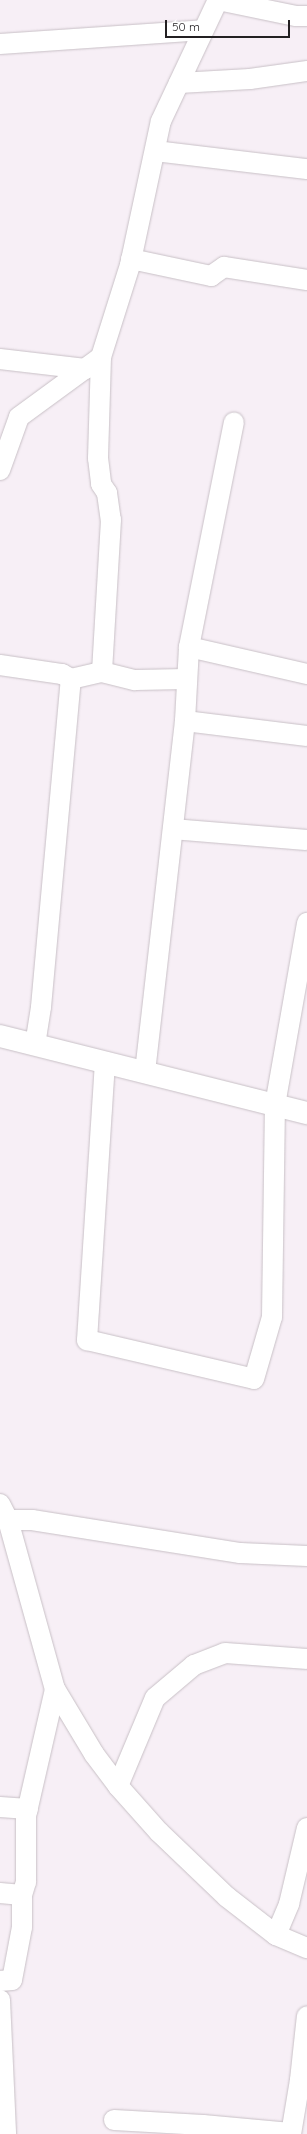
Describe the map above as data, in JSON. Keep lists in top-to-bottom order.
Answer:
{
  "scale_bar": "50 m"
}
